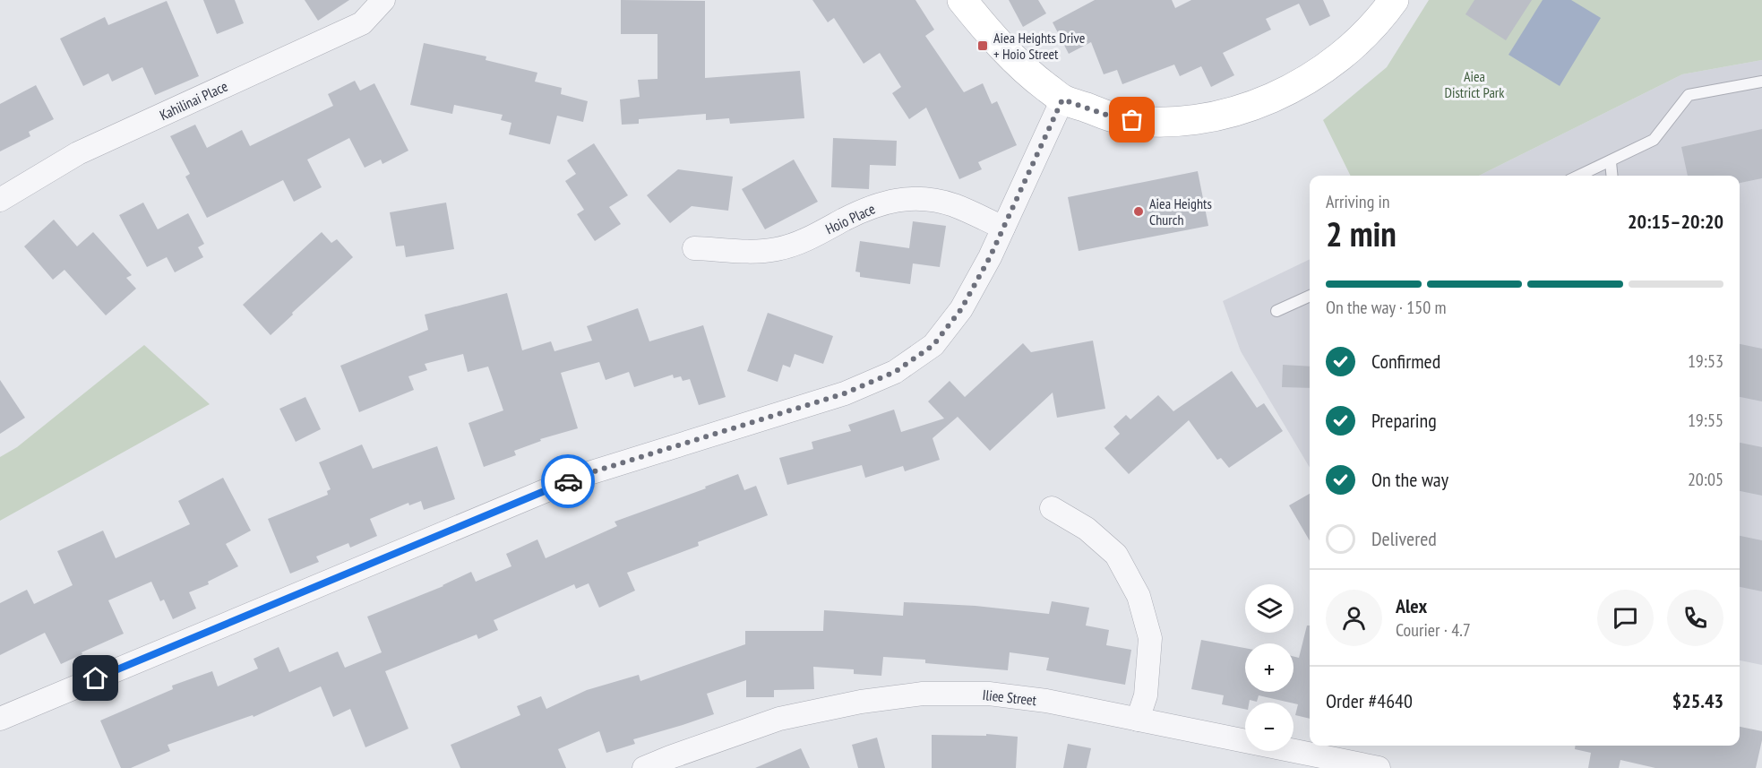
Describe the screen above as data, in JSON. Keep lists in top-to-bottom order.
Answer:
{
  "streets": {
    "street": ["Kahilinai Place", "Hoio Place", "Iliee Street"]
  },
  "parks": ["Aiea District Park"],
  "places": {
    "transit": ["Aiea Heights Drive + Hoio Street"],
    "other": ["Aiea Heights Church"]
  },
  "page": {
    "heading": ["2 min", "Arriving in", "20:15–20:20"],
    "panel": [
      "Alex",
      "Courier · 4.7",
      "Order #4640",
      "$25.43"
    ],
    "bar": "On the way · 150 m",
    "list": [
      ["Confirmed", "19:53"],
      ["Preparing", "19:55"],
      ["On the way", "20:05"],
      "Delivered"
    ],
    "map_buttons": ["+", "−"]
  }
}
